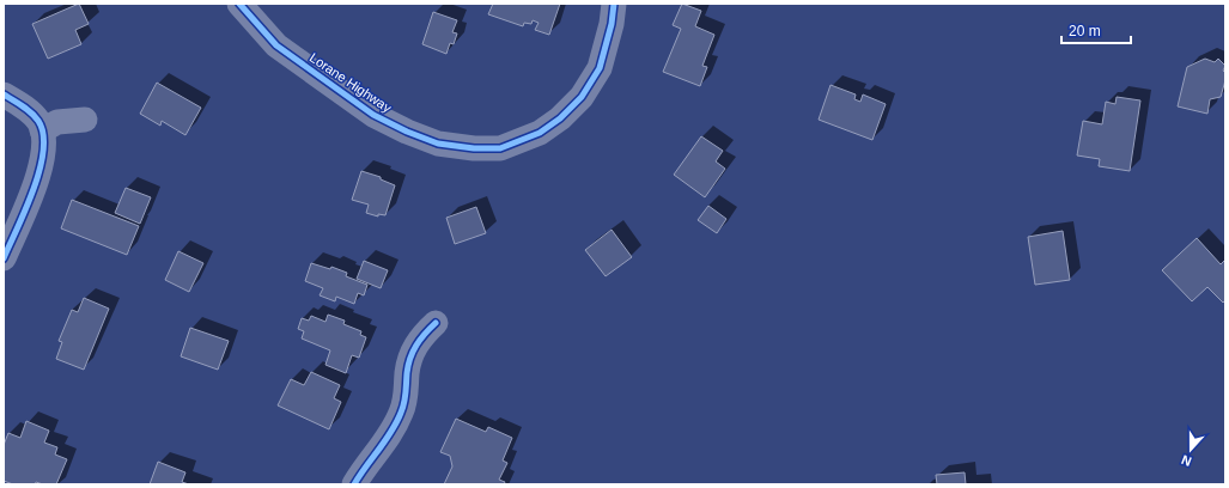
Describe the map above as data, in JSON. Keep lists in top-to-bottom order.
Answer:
{
  "streets": {
    "street": ["Lorane Highway"]
  },
  "scale_bar": "20 m",
  "north": "bottom"
}
